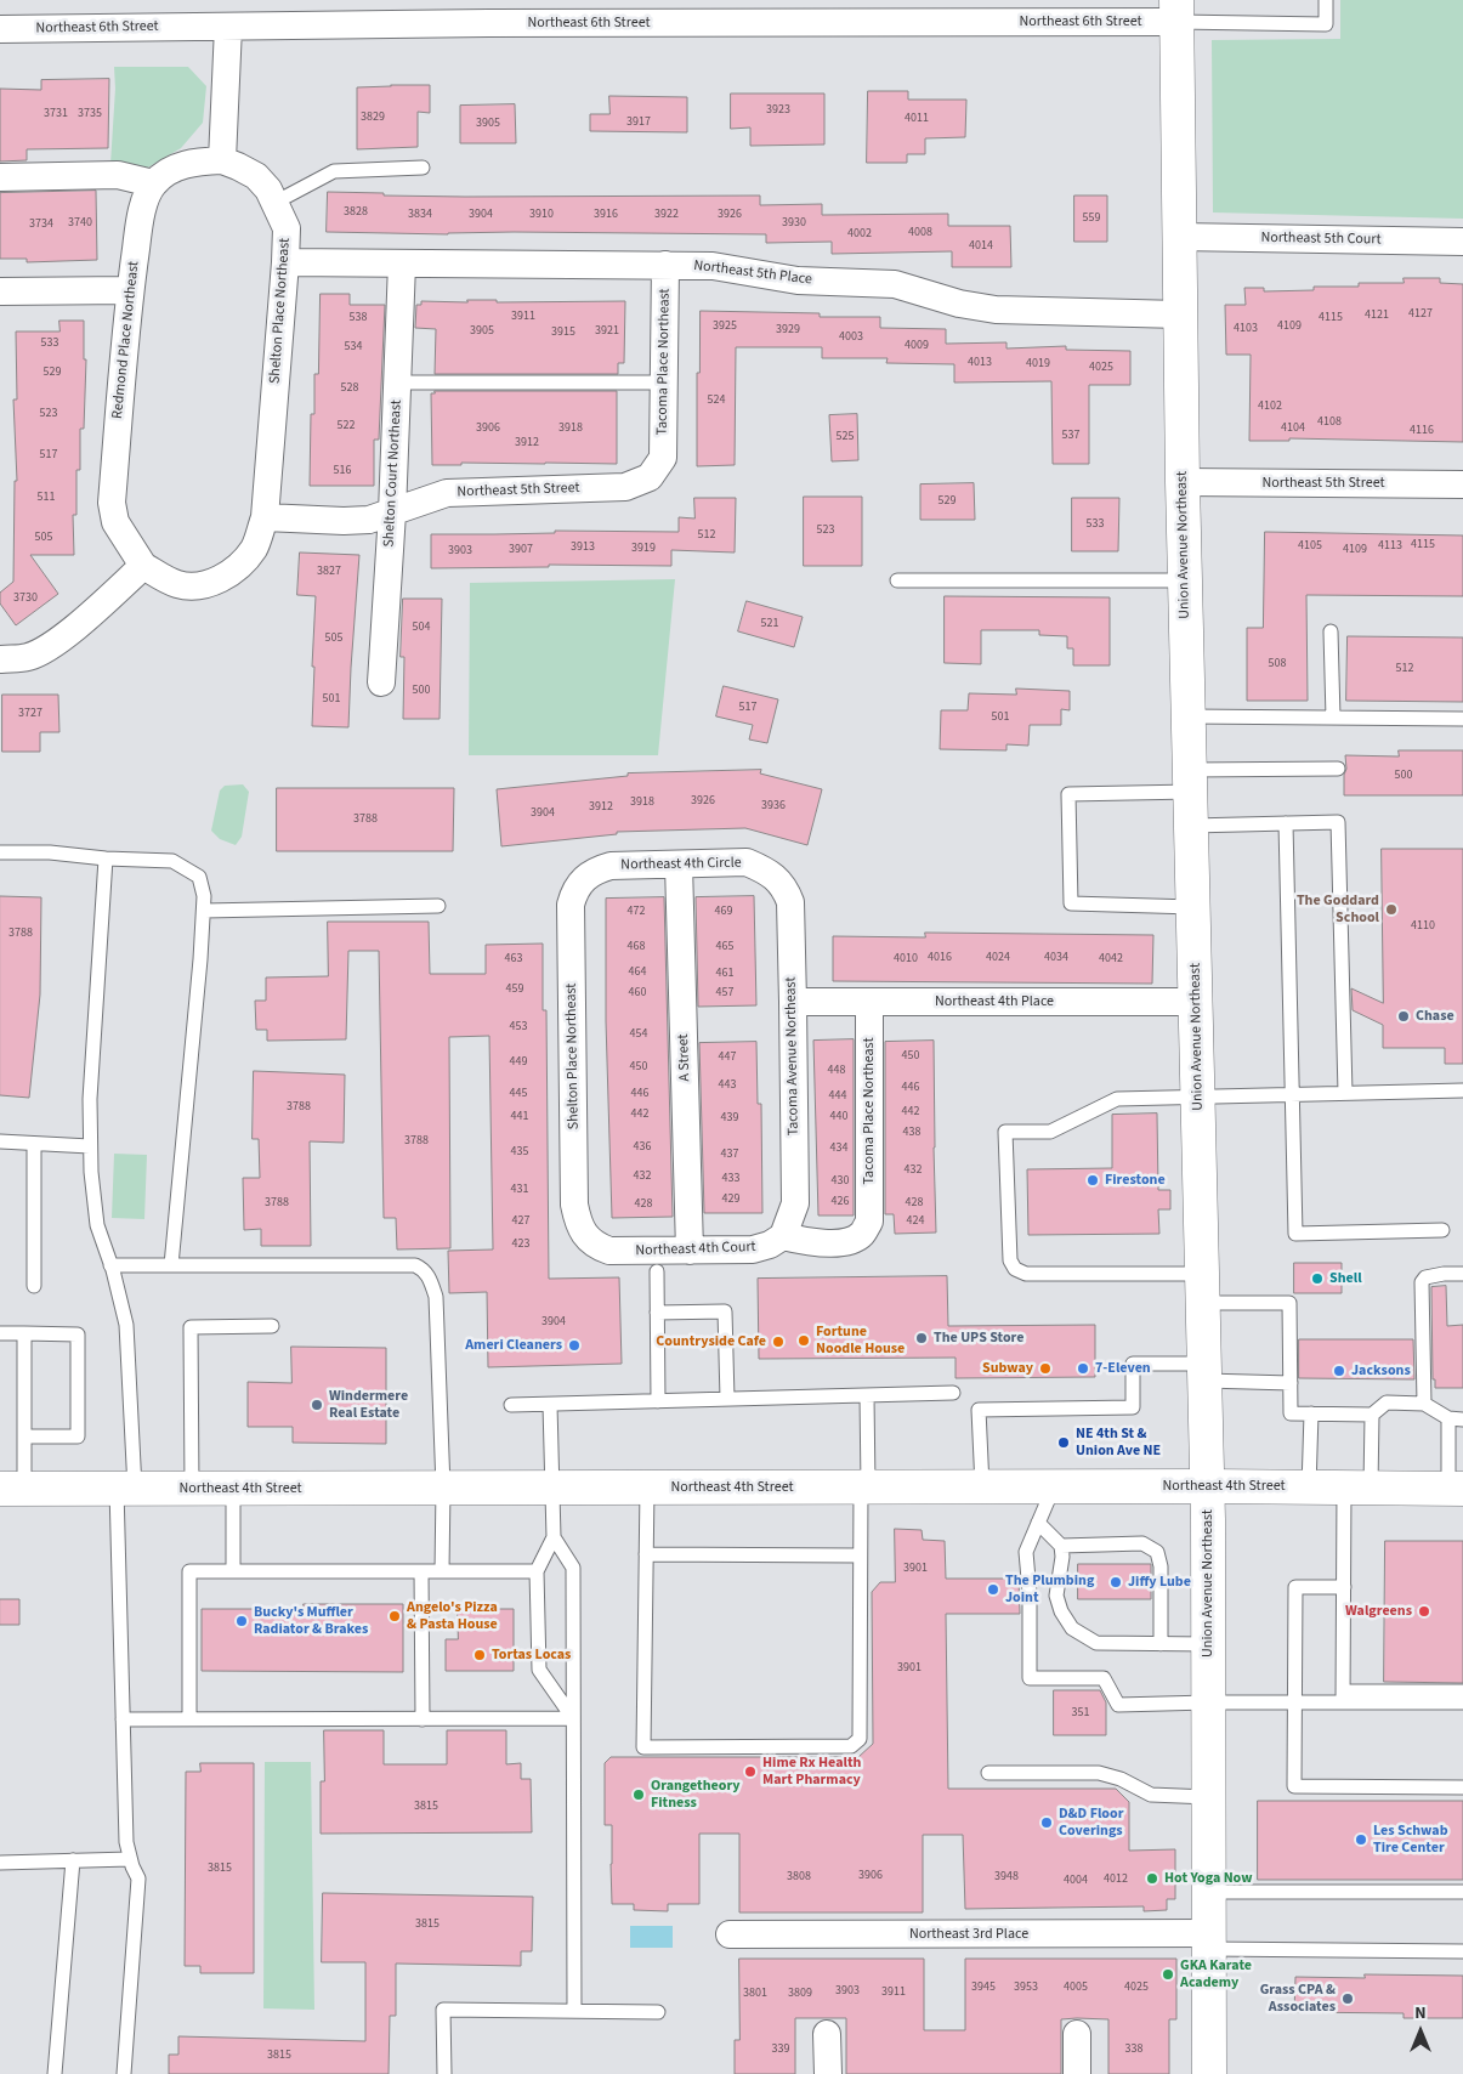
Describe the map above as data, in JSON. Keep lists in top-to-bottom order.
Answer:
{
  "streets": {
    "street": [
      "Northeast 6th Street",
      "Northeast 5th Court",
      "Northeast 5th Place",
      "Shelton Place Northeast",
      "Redmond Place Northeast",
      "Tacoma Place Northeast",
      "Shelton Court Northeast",
      "Northeast 5th Street",
      "Union Avenue Northeast",
      "Northeast 4th Circle",
      "Northeast 4th Place",
      "Tacoma Avenue Northeast",
      "A Street",
      "Northeast 4th Court",
      "Northeast 4th Street",
      "Northeast 3rd Place"
    ]
  },
  "crossings": [
    ["Northeast 6th Street", "Union Avenue Northeast"],
    ["Northeast 5th Court", "Union Avenue Northeast"],
    ["Northeast 5th Place", "Shelton Place Northeast"],
    ["Northeast 5th Place", "Tacoma Place Northeast"],
    ["Northeast 5th Place", "Shelton Court Northeast"],
    ["Northeast 5th Place", "Union Avenue Northeast"],
    ["Shelton Place Northeast", "Northeast 5th Street"],
    ["Shelton Place Northeast", "Northeast 4th Circle"],
    ["Shelton Place Northeast", "Northeast 4th Court"],
    ["Tacoma Place Northeast", "Northeast 5th Street"],
    ["Tacoma Place Northeast", "Northeast 4th Place"],
    ["Tacoma Place Northeast", "Tacoma Avenue Northeast"],
    ["Tacoma Place Northeast", "Northeast 4th Court"],
    ["Shelton Court Northeast", "Northeast 5th Street"],
    ["Northeast 5th Street", "Union Avenue Northeast"],
    ["Union Avenue Northeast", "Northeast 4th Place"],
    ["Union Avenue Northeast", "Northeast 4th Street"],
    ["Union Avenue Northeast", "Northeast 3rd Place"],
    ["Northeast 4th Circle", "Tacoma Avenue Northeast"],
    ["Northeast 4th Circle", "A Street"],
    ["Northeast 4th Place", "Tacoma Avenue Northeast"],
    ["Tacoma Avenue Northeast", "Northeast 4th Court"],
    ["A Street", "Northeast 4th Court"]
  ],
  "places": [
    "The Goddard School",
    "Chase",
    "Firestone",
    "Shell",
    "The UPS Store",
    "Fortune Noodle House",
    "Countryside Cafe",
    "Ameri Cleaners",
    "Subway",
    "7-Eleven",
    "Jacksons",
    "Windermere Real Estate",
    "NE 4th St & Union Ave NE",
    "Jiffy Lube",
    "The Plumbing Joint",
    "Walgreens",
    "Angelo's Pizza & Pasta House",
    "Bucky's Muffler Radiator & Brakes",
    "Tortas Locas",
    "Hime Rx Health Mart Pharmacy",
    "Orangetheory Fitness",
    "D&D Floor Coverings",
    "Les Schwab Tire Center",
    "Hot Yoga Now",
    "GKA Karate Academy",
    "Grass CPA & Associates"
  ],
  "house_numbers": [
    "3923",
    "3731",
    "3735",
    "3829",
    "4011",
    "3917",
    "3905",
    "3828",
    "3834",
    "3904",
    "3910",
    "3916",
    "3922",
    "3926",
    "559",
    "3740",
    "3930",
    "3734",
    "4008",
    "4002",
    "4014",
    "4127",
    "4121",
    "3911",
    "538",
    "4115",
    "3925",
    "4109",
    "4103",
    "3929",
    "3905",
    "3921",
    "3915",
    "4003",
    "533",
    "4009",
    "534",
    "4013",
    "4019",
    "4025",
    "529",
    "528",
    "524",
    "4102",
    "523",
    "4108",
    "522",
    "3906",
    "3918",
    "4104",
    "4116",
    "537",
    "525",
    "3912",
    "517",
    "516",
    "511",
    "529",
    "533",
    "523",
    "512",
    "505",
    "4115",
    "4105",
    "4113",
    "3913",
    "3919",
    "3907",
    "4109",
    "3903",
    "3827",
    "3730",
    "521",
    "504",
    "505",
    "508",
    "512",
    "500",
    "501",
    "517",
    "3727",
    "501",
    "500",
    "3926",
    "3918",
    "3936",
    "3912",
    "3904",
    "3788",
    "472",
    "469",
    "4110",
    "3788",
    "468",
    "465",
    "4016",
    "4024",
    "4034",
    "463",
    "4010",
    "4042",
    "464",
    "461",
    "459",
    "460",
    "457",
    "453",
    "454",
    "450",
    "447",
    "449",
    "450",
    "448",
    "443",
    "446",
    "445",
    "446",
    "444",
    "3788",
    "442",
    "442",
    "441",
    "440",
    "439",
    "438",
    "3788",
    "436",
    "434",
    "435",
    "437",
    "432",
    "432",
    "433",
    "430",
    "431",
    "429",
    "426",
    "3788",
    "428",
    "428",
    "427",
    "424",
    "423",
    "3904",
    "3901",
    "3901",
    "351",
    "3815",
    "3815",
    "3906",
    "3808",
    "3948",
    "4012",
    "4004",
    "3815",
    "3945",
    "3953",
    "4005",
    "4025",
    "3903",
    "3911",
    "3801",
    "3809",
    "339",
    "338",
    "3815"
  ],
  "north": "top"
}
